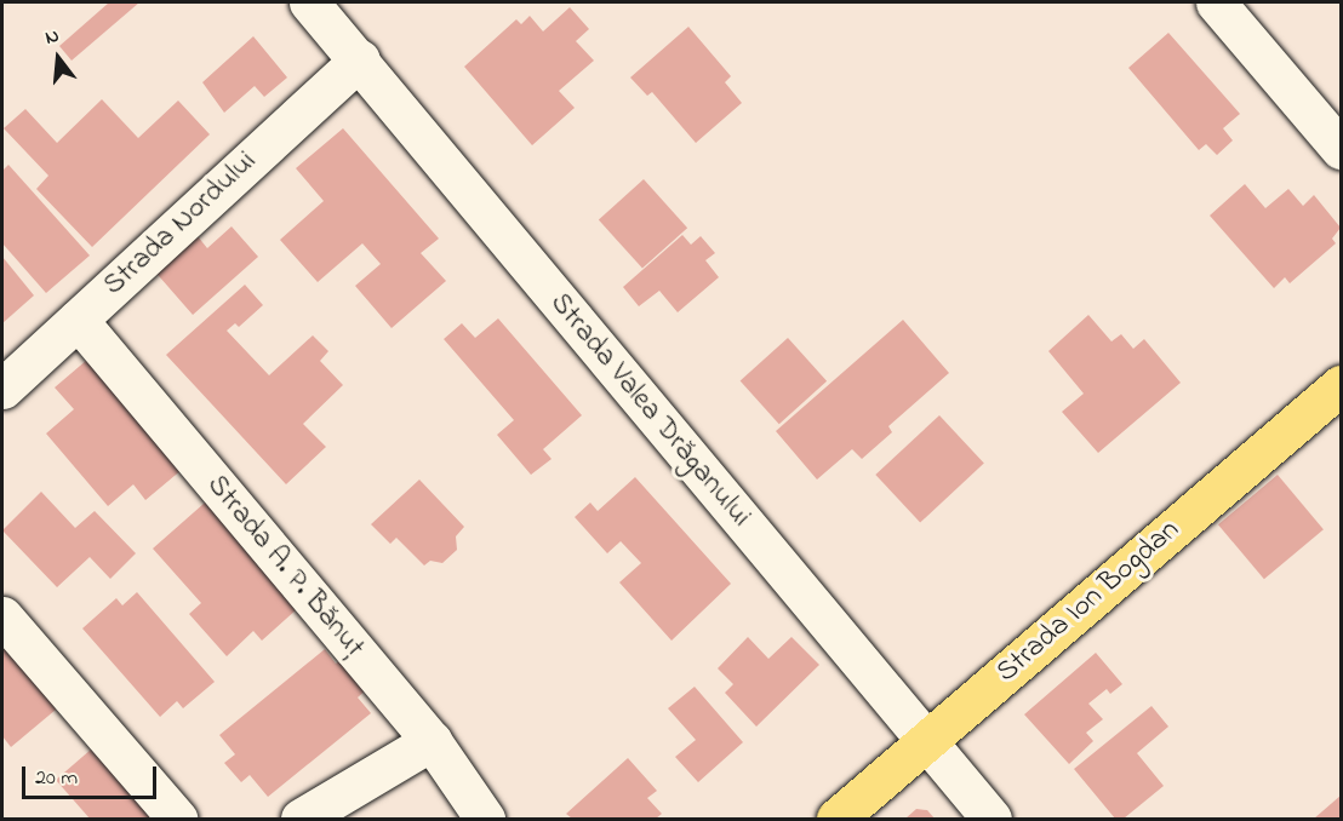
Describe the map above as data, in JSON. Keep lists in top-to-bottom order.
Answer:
{
  "streets": {
    "main road": ["Strada Ion Bogdan"],
    "street": ["Strada Nordului", "Strada Valea Drăganului", "Strada A. P. Bănuț"]
  },
  "crossings": [
    ["Strada Nordului", "Strada Valea Drăganului"],
    ["Strada Nordului", "Strada A. P. Bănuț"],
    ["Strada Valea Drăganului", "Strada Ion Bogdan"]
  ],
  "scale_bar": "20 m",
  "north": "top"
}
